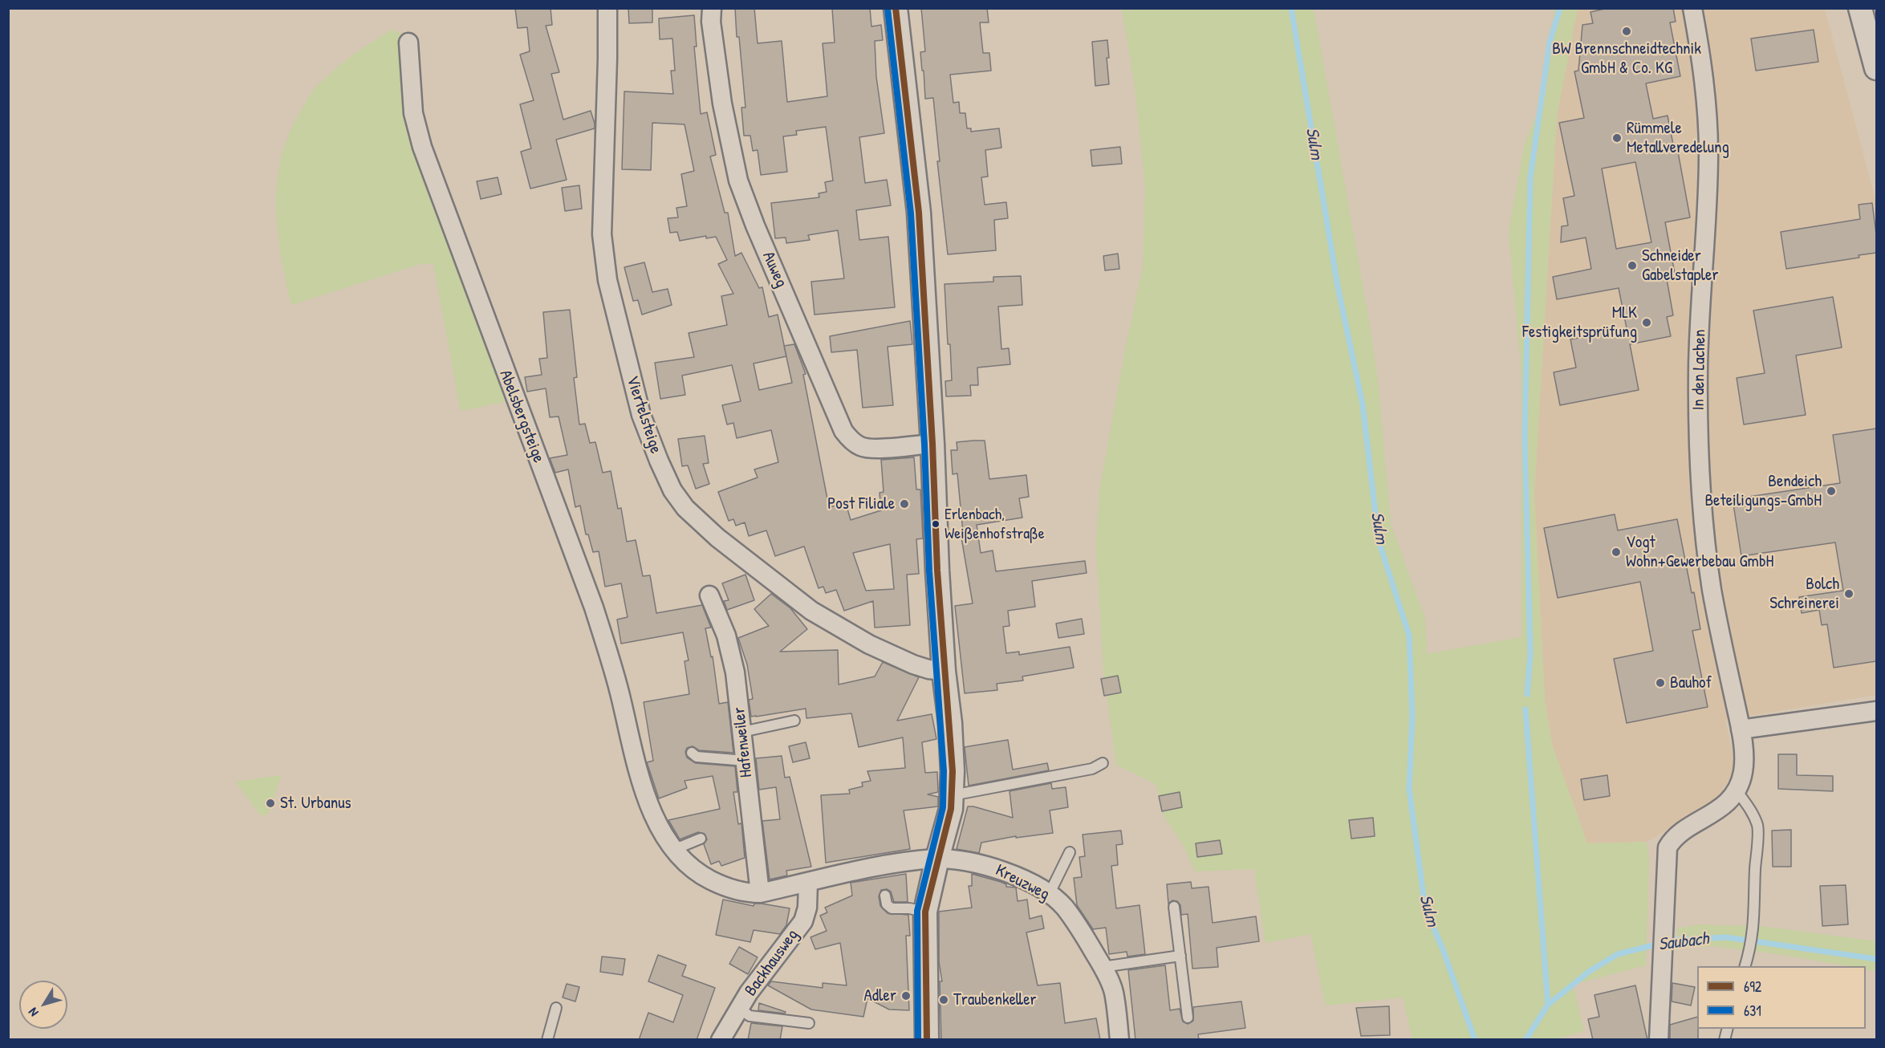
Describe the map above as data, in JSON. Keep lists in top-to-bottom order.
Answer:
{
  "streets": {
    "street": [
      "Auweg",
      "In den Lachen",
      "Viertelsteige",
      "Abelsbergsteige",
      "Hafenweiler",
      "Kreuzweg",
      "Backhausweg"
    ]
  },
  "water": ["Sulm", "Saubach"],
  "places": [
    "BW Brennschneidtechnik GmbH & Co. KG",
    "Rümmele Metallveredelung",
    "Schneider Gabelstapler",
    "MLK Festigkeitsprüfung",
    "Bendeich Beteiligungs-GmbH",
    "Post Filiale",
    "Erlenbach, Weißenhofstraße",
    "Vogt Wohn+Gewerbebau GmbH",
    "Bolch Schreinerei",
    "Bauhof",
    "St. Urbanus",
    "Adler",
    "Traubenkeller"
  ],
  "lines": ["transit line 692", "transit line 631"],
  "legend": ["692", "631"],
  "north": "bottom left"
}
